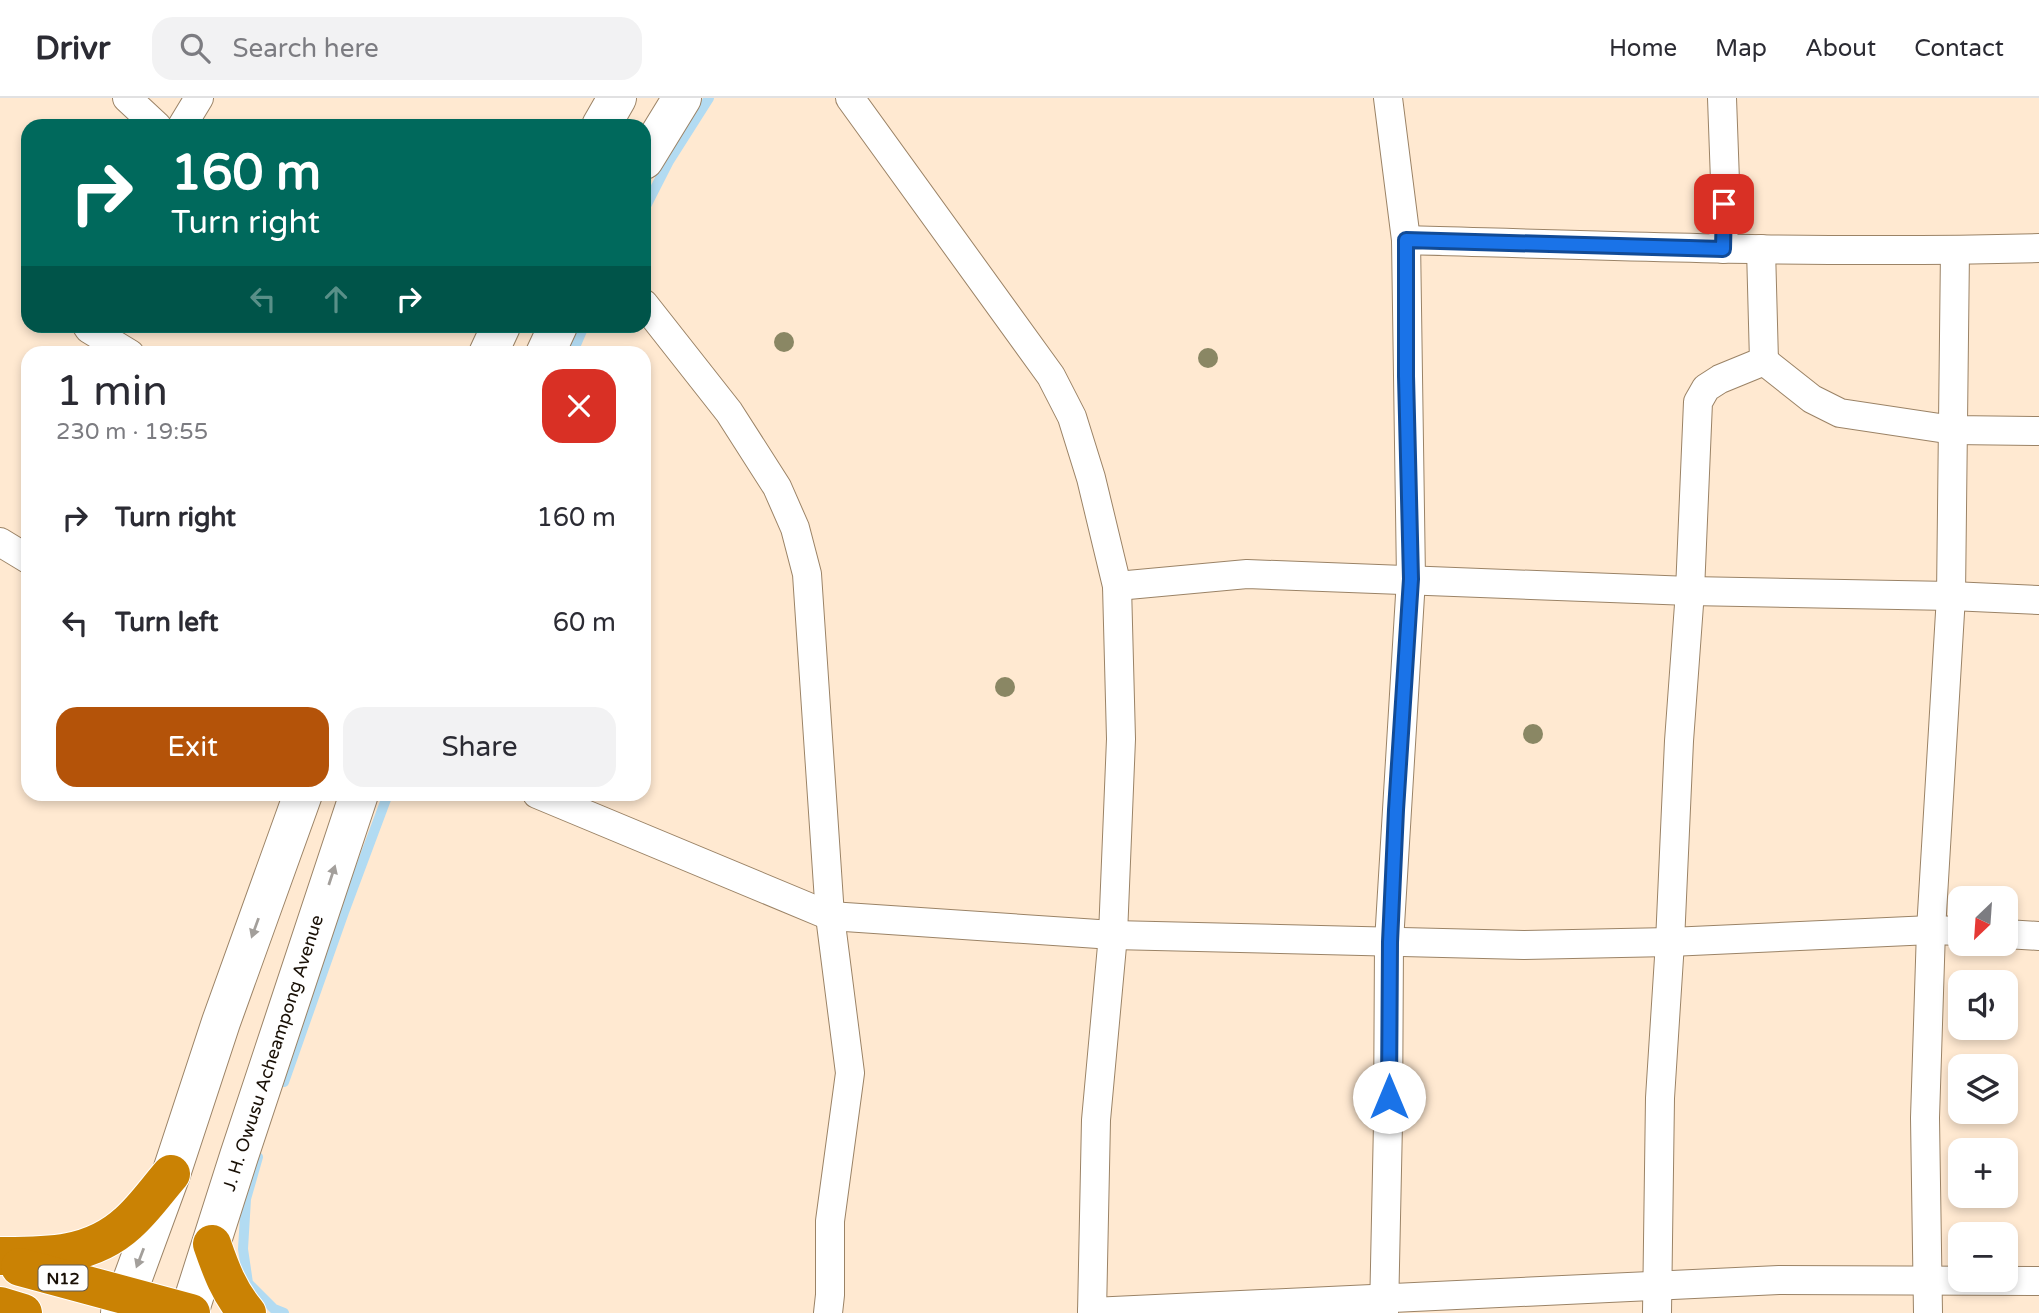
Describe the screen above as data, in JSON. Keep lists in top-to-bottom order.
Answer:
{
  "streets": {
    "highway": ["N12"],
    "street": ["J. H. Owusu Acheampong Avenue"]
  },
  "crossings": [
    ["J. H. Owusu Acheampong Avenue", "N12"]
  ],
  "north": "bottom left",
  "page": {
    "header": "Drivr",
    "search": "Search here",
    "nav": [
      "Home",
      "Map",
      "About",
      "Contact"
    ],
    "turn": ["160 m", "Turn right"],
    "heading": ["1 min", "230 m · 19:55"],
    "list": [
      {
        "name": "Turn right",
        "value": "160 m"
      },
      {
        "name": "Turn left",
        "value": "60 m"
      }
    ],
    "buttons": ["Exit", "Share"],
    "map_buttons": ["+", "−"]
  }
}
